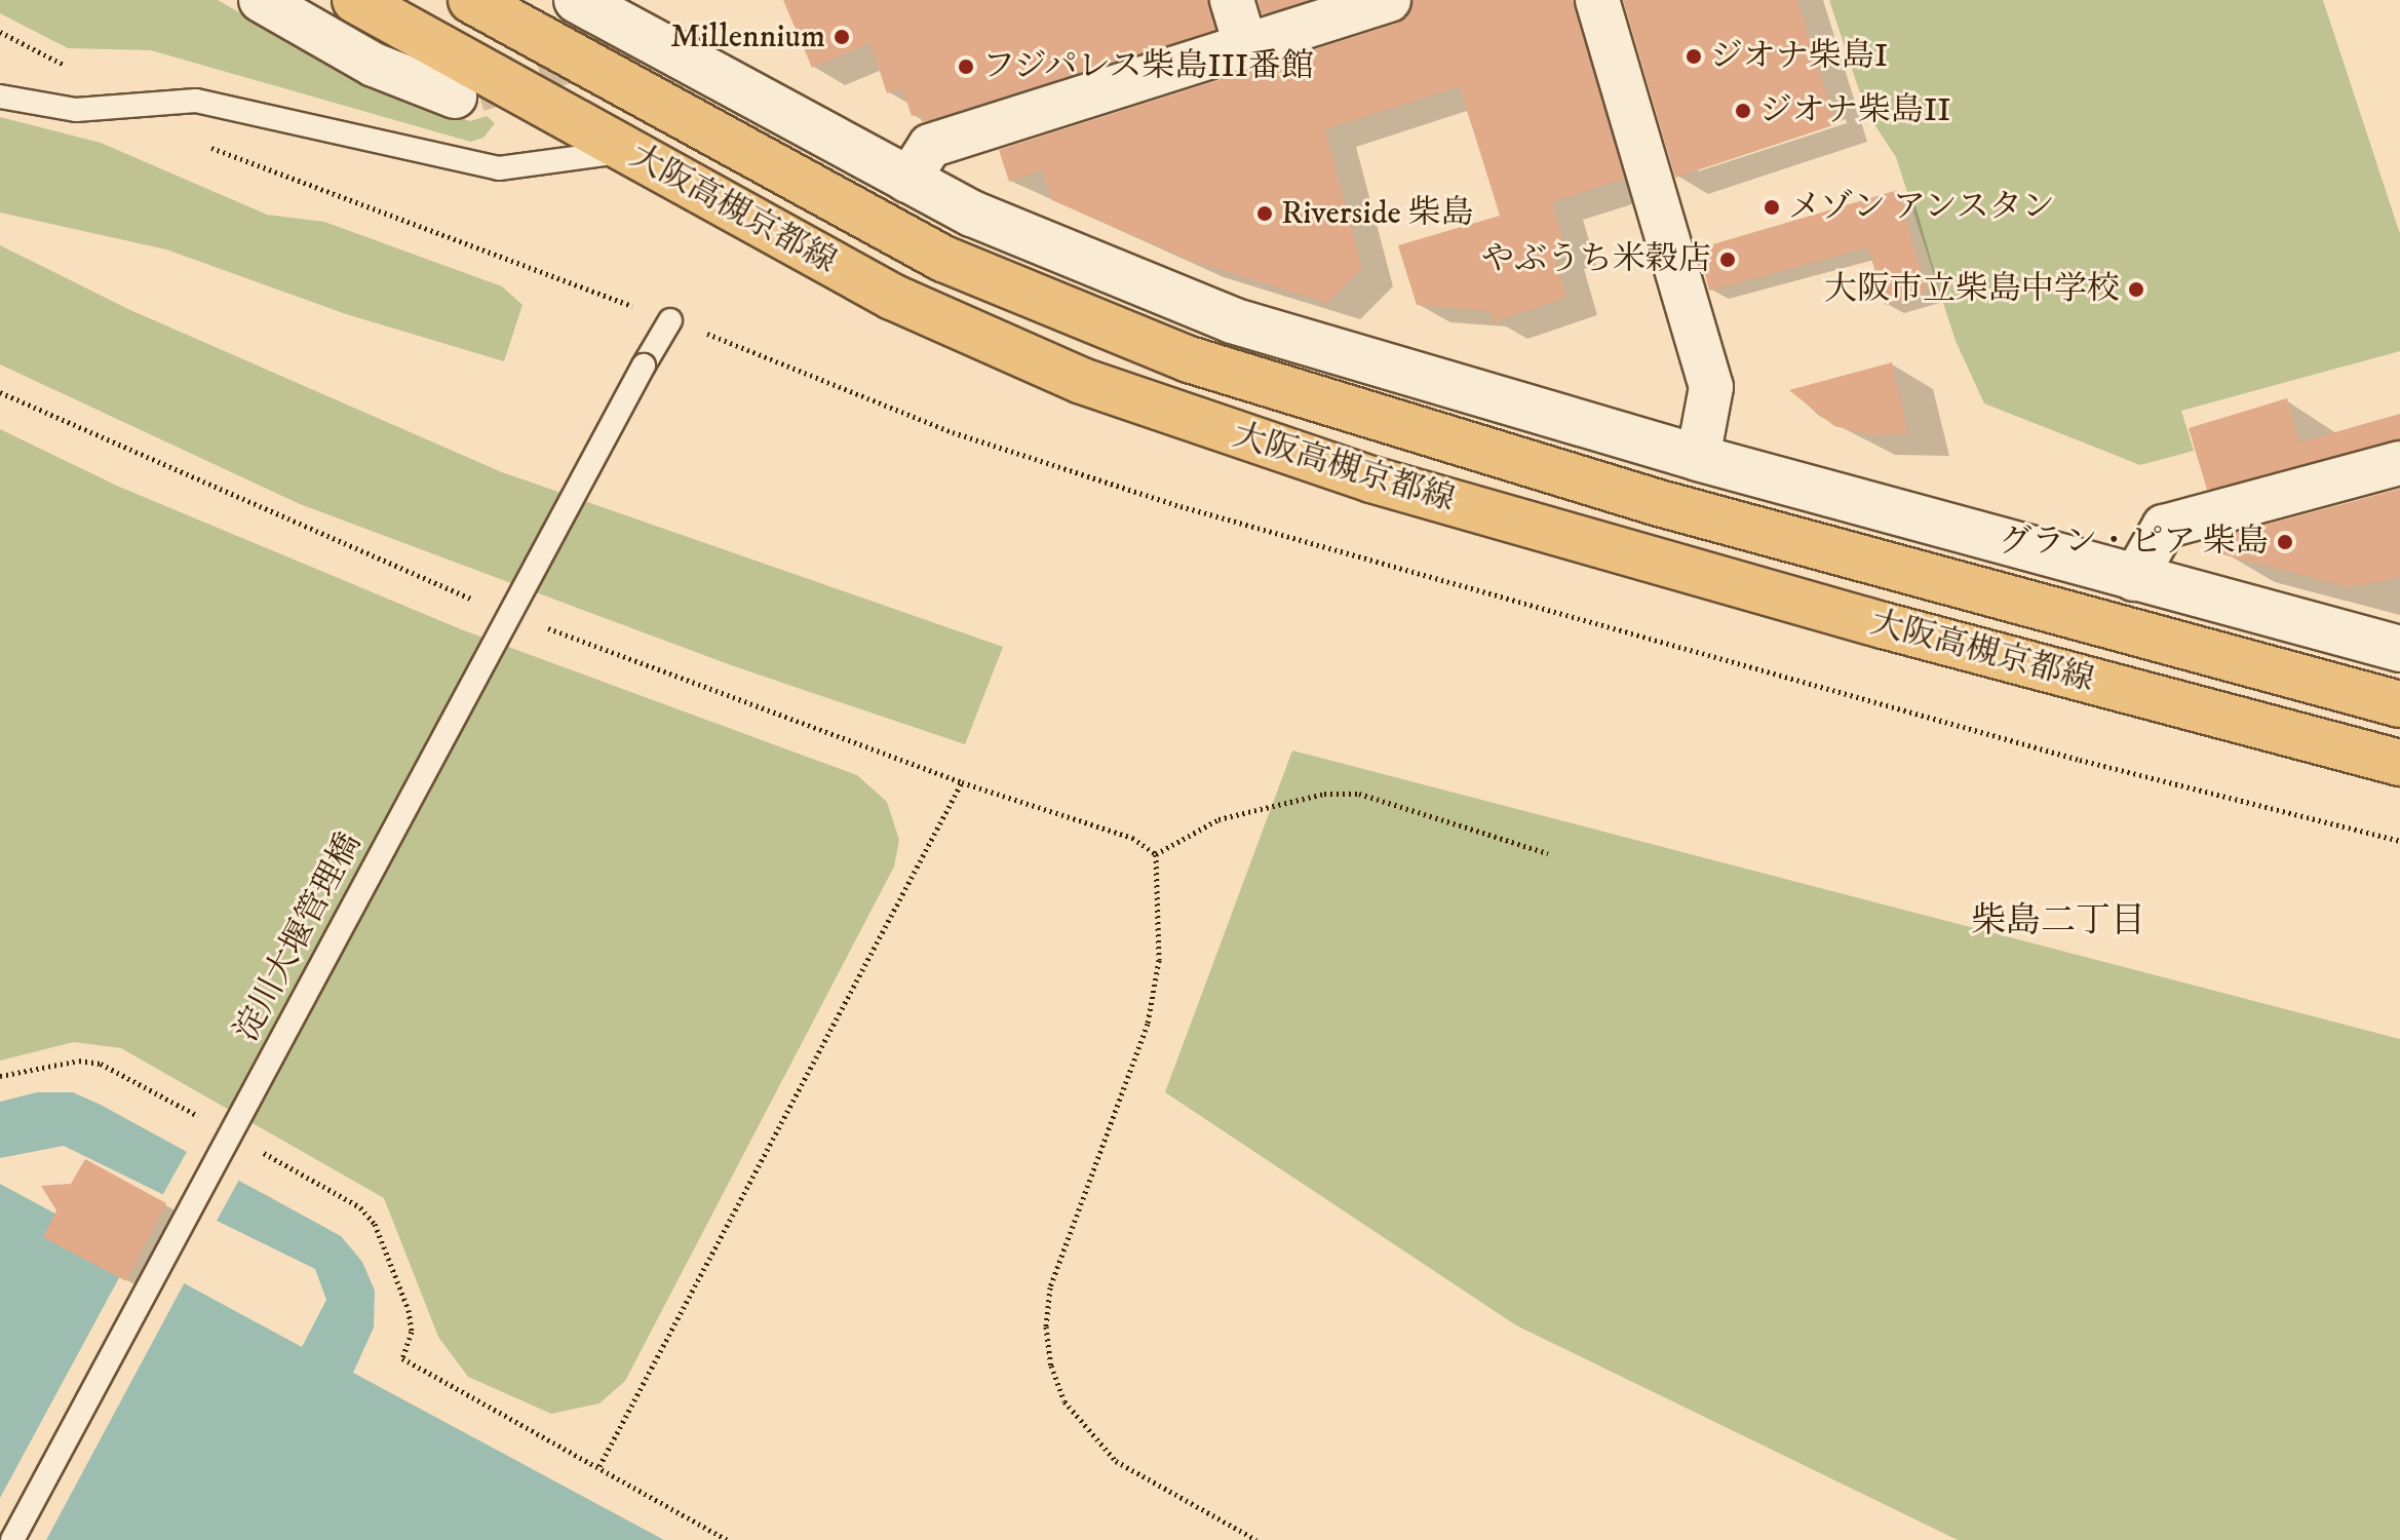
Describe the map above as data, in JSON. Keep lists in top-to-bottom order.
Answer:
{
  "streets": {
    "main road": ["大阪高槻京都線"],
    "lane": ["淀川大堰管理橋"]
  },
  "districts": ["柴島二丁目"],
  "places": [
    "Millennium",
    "ジオナ柴島I",
    "フジパレス柴島III番館",
    "ジオナ柴島II",
    "メゾン アンスタン",
    "Riverside 柴島",
    "やぶうち米穀店",
    "大阪市立柴島中学校",
    "グラン・ピア 柴島"
  ]
}
